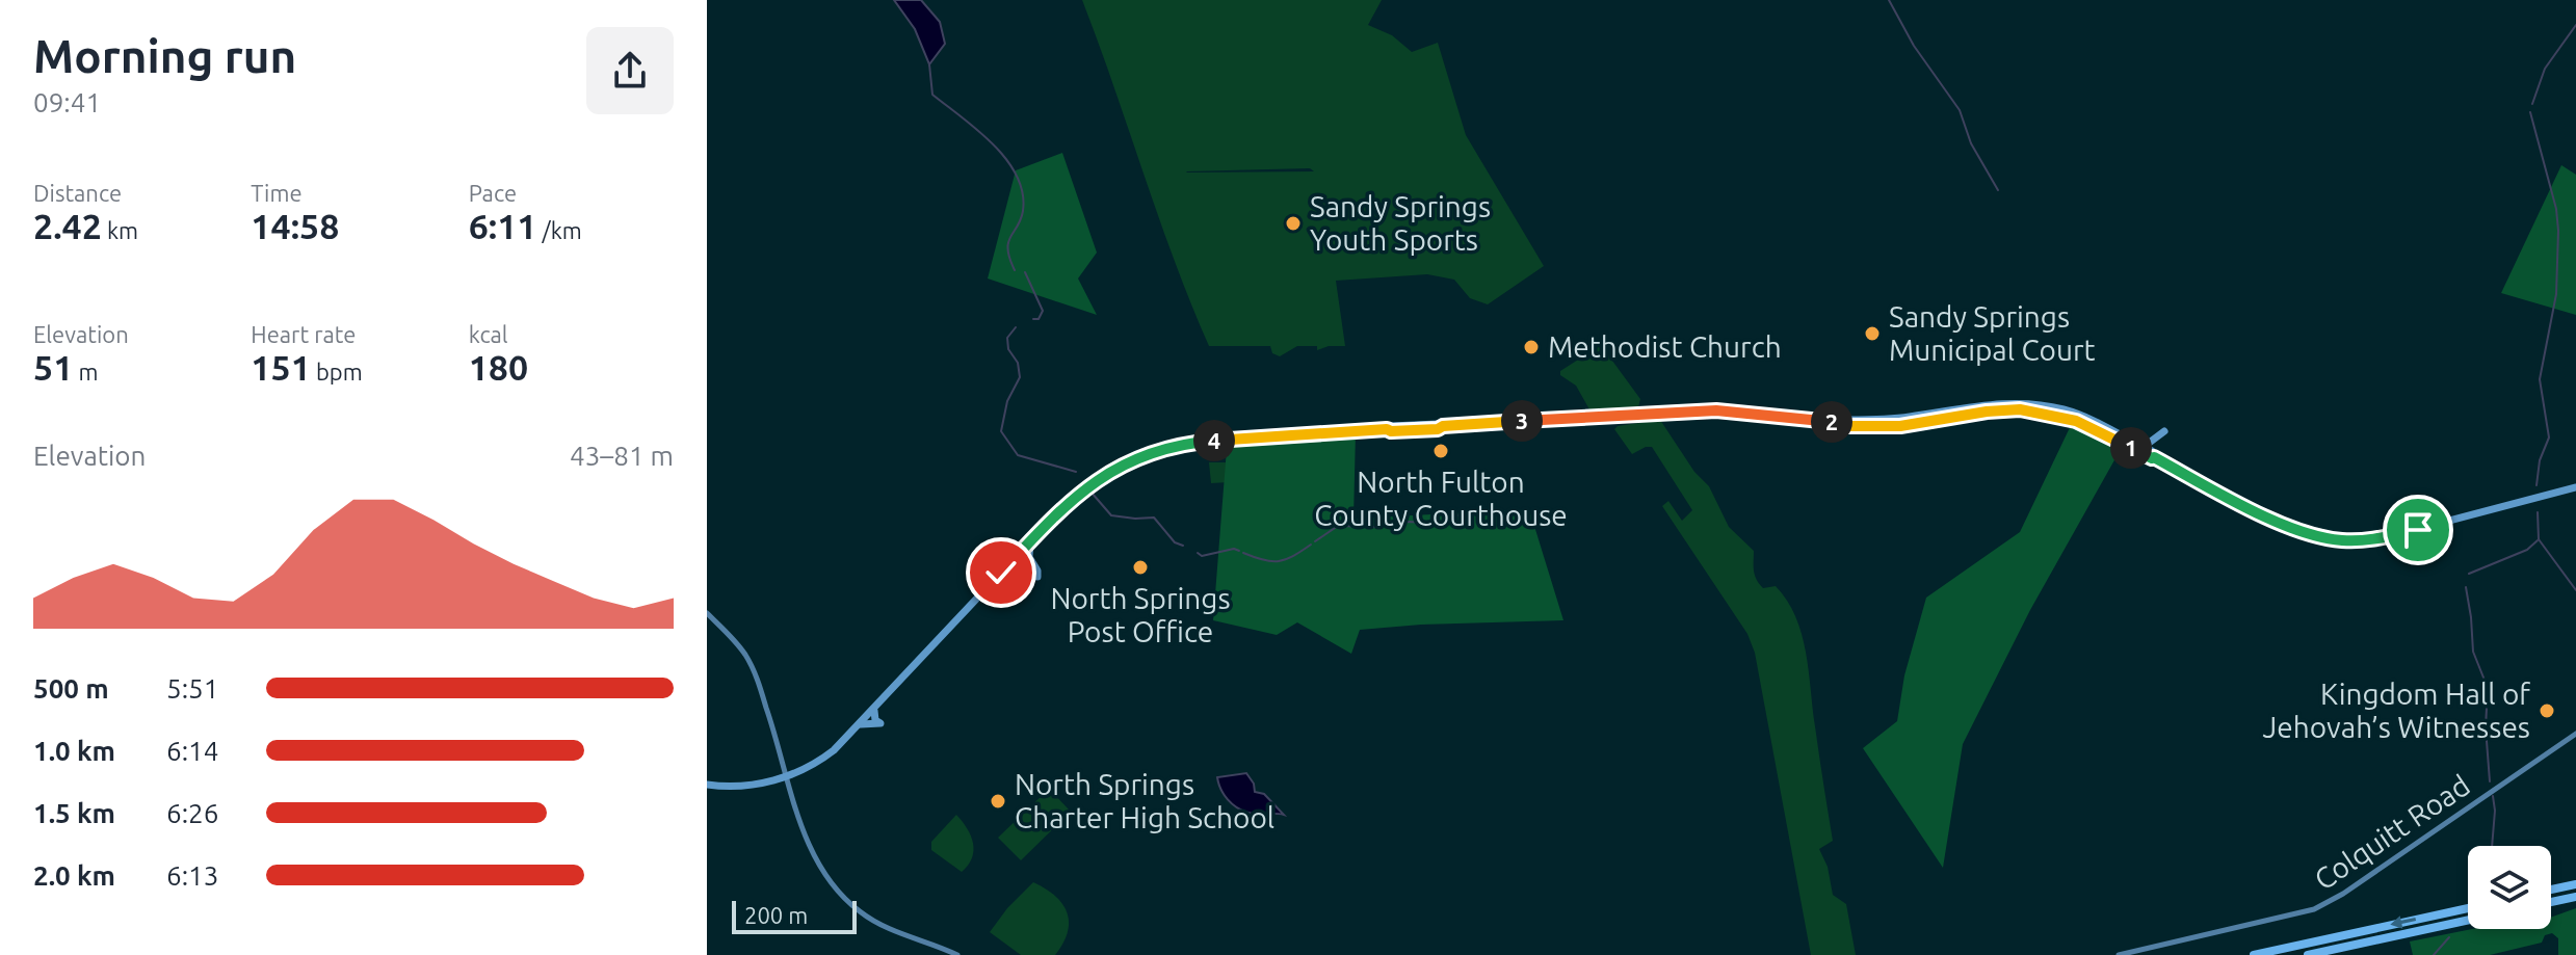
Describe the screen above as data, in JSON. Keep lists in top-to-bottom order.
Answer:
{
  "streets": {
    "street": ["Colquitt Road"]
  },
  "places": [
    "Sandy Springs Youth Sports",
    "Sandy Springs Municipal Court",
    "Methodist Church",
    "North Fulton County Courthouse",
    "North Springs Post Office",
    "Kingdom Hall of Jehovah’s Witnesses",
    "North Springs Charter High School"
  ],
  "scale_bar": "200 m",
  "page": {
    "heading": ["Morning run", "09:41"],
    "stats": [
      ["Distance", "2.42 km"],
      ["Time", "14:58"],
      ["Pace", "6:11 /km"],
      ["Elevation", "51 m"],
      ["Heart rate", "151 bpm"],
      ["kcal", "180"]
    ],
    "pins": [
      "3",
      "2",
      "4",
      "1"
    ],
    "chart": ["Elevation", "43–81 m"],
    "list": [
      {
        "name": "500 m",
        "note": "5:51"
      },
      {
        "name": "1.0 km",
        "note": "6:14"
      },
      {
        "name": "1.5 km",
        "note": "6:26"
      },
      {
        "name": "2.0 km",
        "note": "6:13"
      }
    ],
    "scale": "200 m"
  }
}
